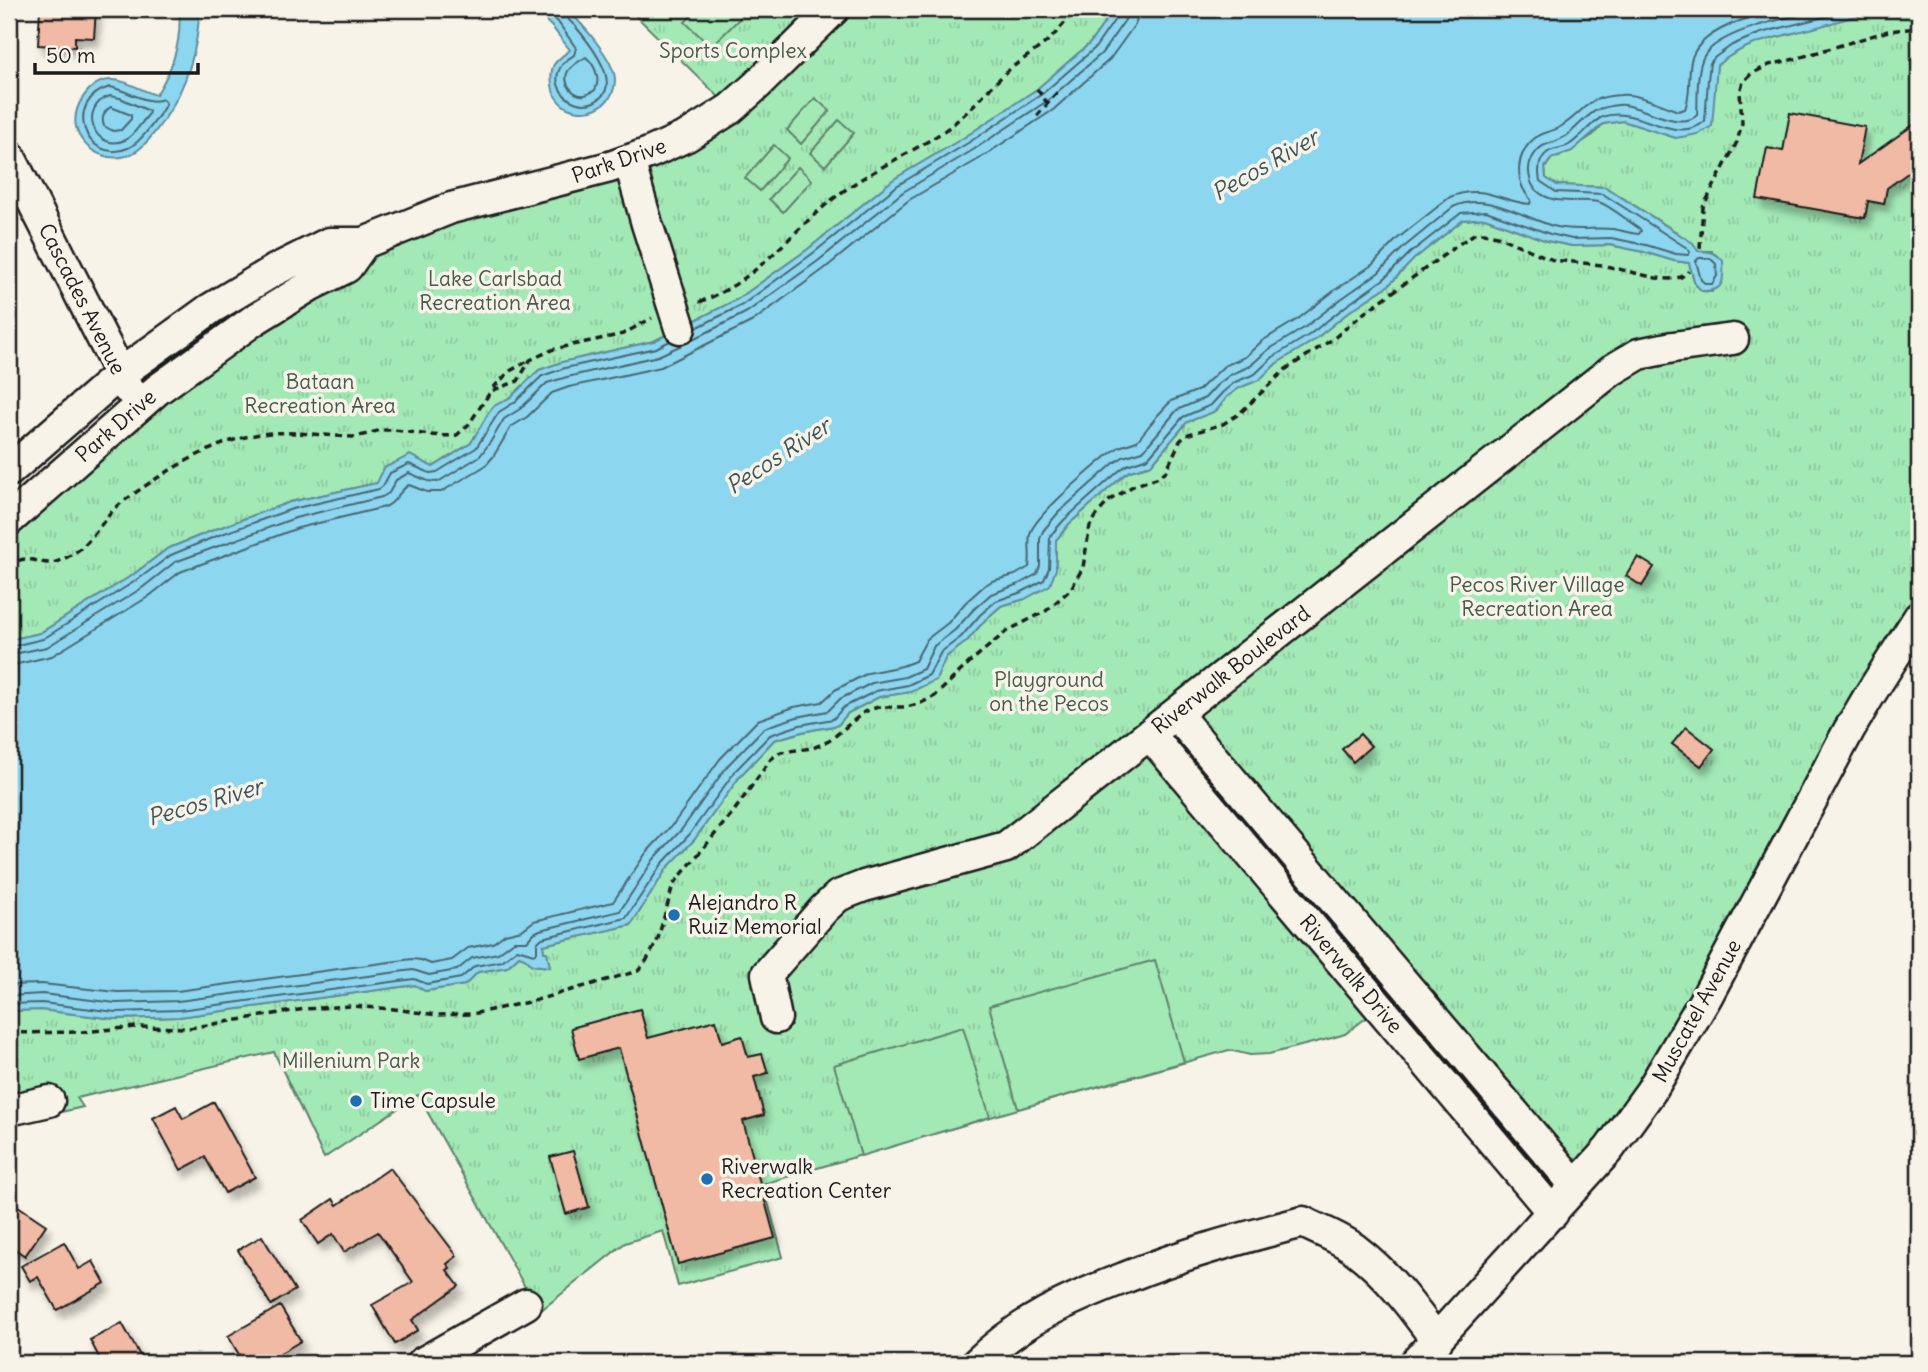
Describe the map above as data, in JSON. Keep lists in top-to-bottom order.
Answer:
{
  "streets": {
    "street": [
      "Park Drive",
      "Cascades Avenue",
      "Riverwalk Boulevard",
      "Riverwalk Drive",
      "Muscatel Avenue"
    ]
  },
  "crossings": [
    ["Park Drive", "Cascades Avenue"],
    ["Riverwalk Boulevard", "Riverwalk Drive"],
    ["Riverwalk Drive", "Muscatel Avenue"]
  ],
  "water": ["Pecos River"],
  "parks": [
    "Sports Complex",
    "Lake Carlsbad Recreation Area",
    "Bataan Recreation Area",
    "Pecos River Village Recreation Area",
    "Playground on the Pecos",
    "Millenium Park"
  ],
  "places": ["Alejandro R Ruiz Memorial", "Time Capsule", "Riverwalk Recreation Center"],
  "scale_bar": "50 m"
}
